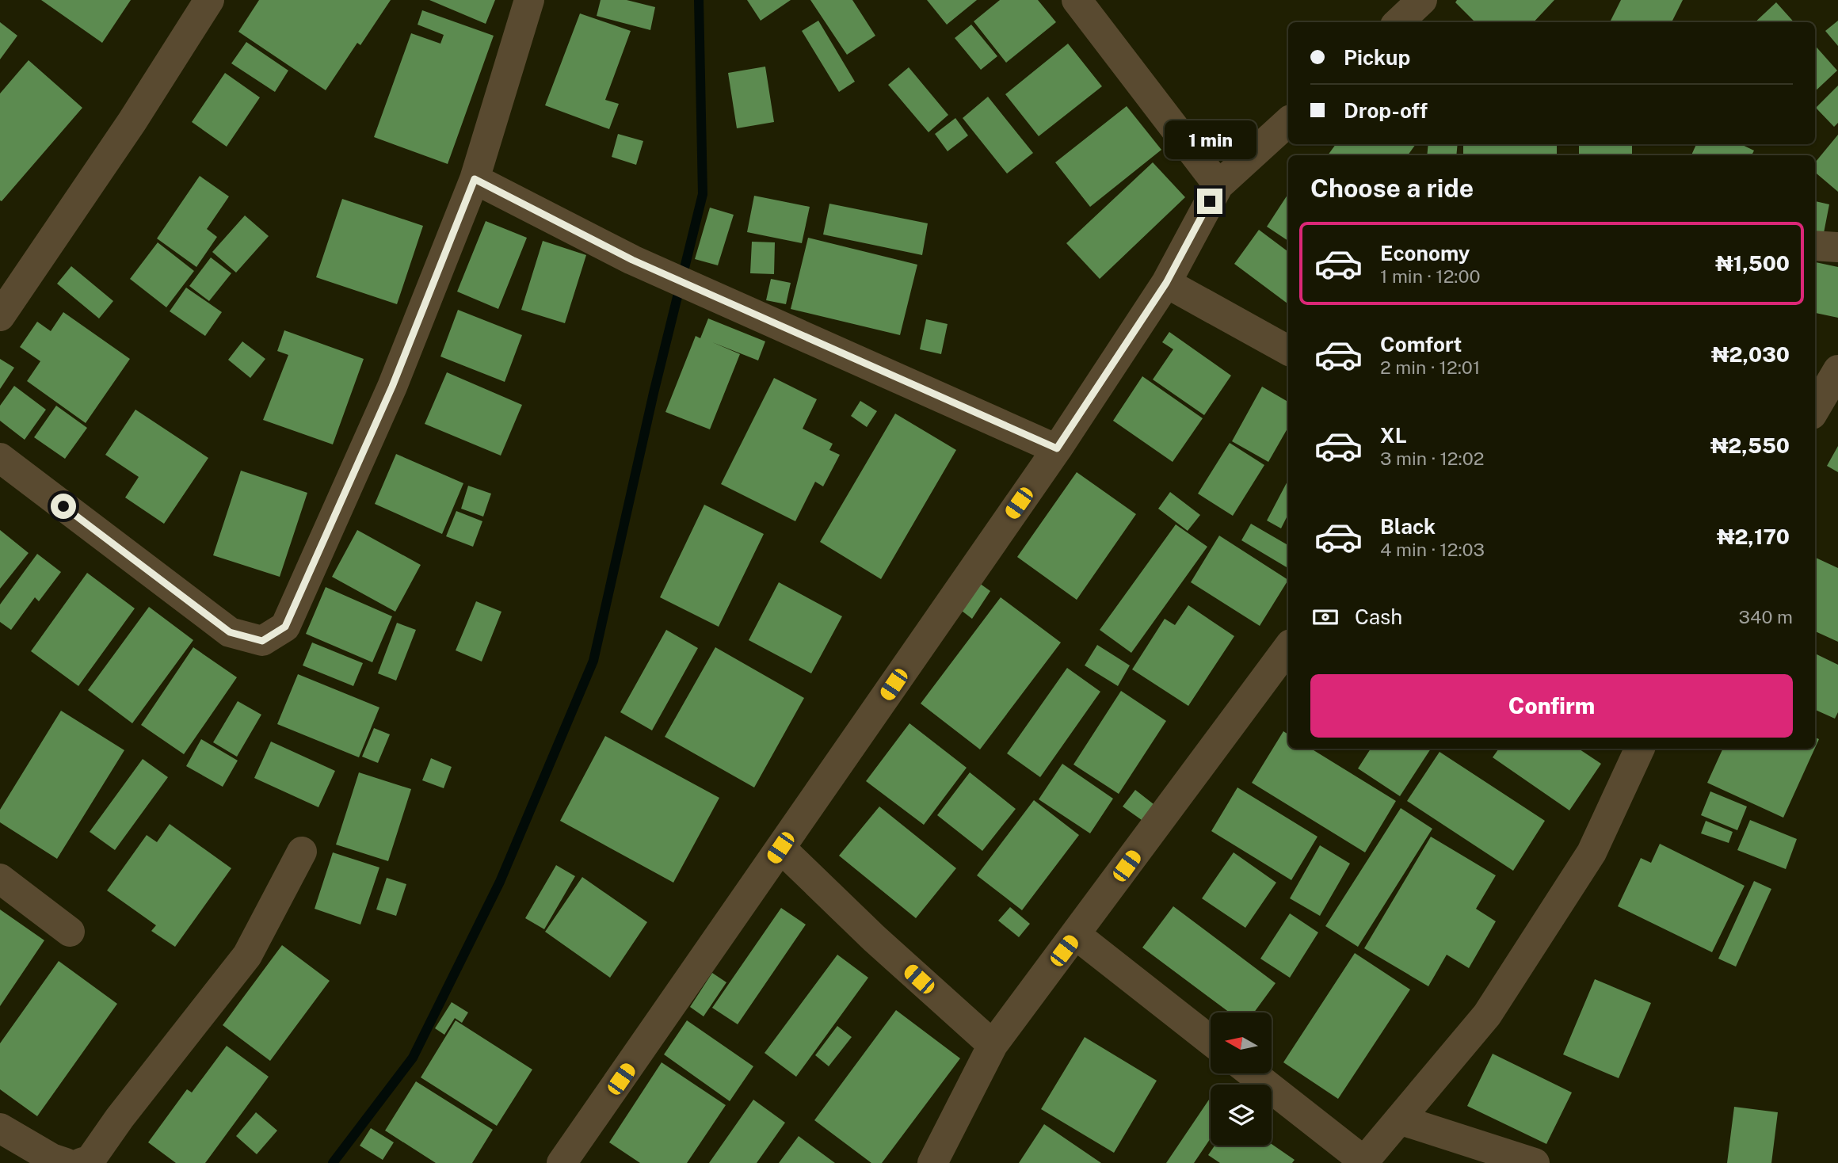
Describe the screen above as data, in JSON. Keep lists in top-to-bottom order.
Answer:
{
  "north": "left",
  "page": {
    "banner": ["Pickup", "Drop-off"],
    "bubble": "1 min",
    "heading": "Choose a ride",
    "list": [
      {
        "name": "Economy",
        "note": "1 min · 12:00",
        "value": "₦1,500"
      },
      {
        "name": "Comfort",
        "note": "2 min · 12:01",
        "value": "₦2,030"
      },
      {
        "name": "XL",
        "note": "3 min · 12:02",
        "value": "₦2,550"
      },
      {
        "name": "Black",
        "note": "4 min · 12:03",
        "value": "₦2,170"
      }
    ],
    "pay": ["Cash", "340 m"],
    "buttons": "Confirm"
  }
}
